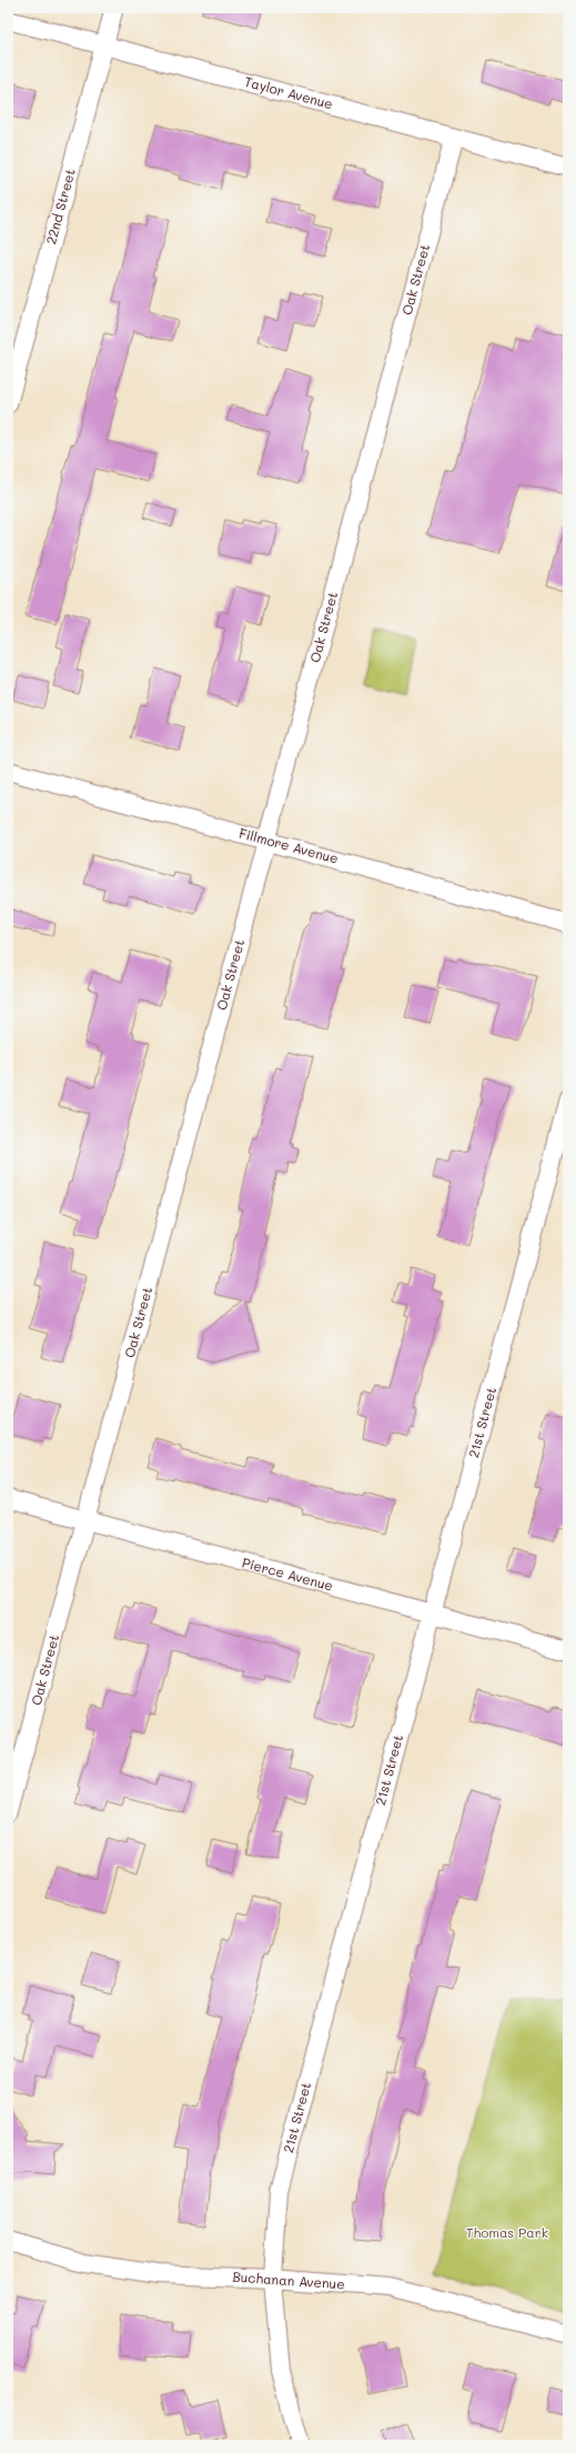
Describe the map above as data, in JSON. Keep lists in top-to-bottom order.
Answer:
{
  "streets": {
    "street": [
      "Taylor Avenue",
      "22nd Street",
      "Oak Street",
      "Fillmore Avenue",
      "21st Street",
      "Pierce Avenue",
      "Buchanan Avenue"
    ]
  },
  "crossings": [
    ["Taylor Avenue", "22nd Street"],
    ["Taylor Avenue", "Oak Street"],
    ["Oak Street", "Fillmore Avenue"],
    ["Oak Street", "Pierce Avenue"],
    ["21st Street", "Pierce Avenue"],
    ["21st Street", "Buchanan Avenue"]
  ],
  "parks": ["Thomas Park"]
}
